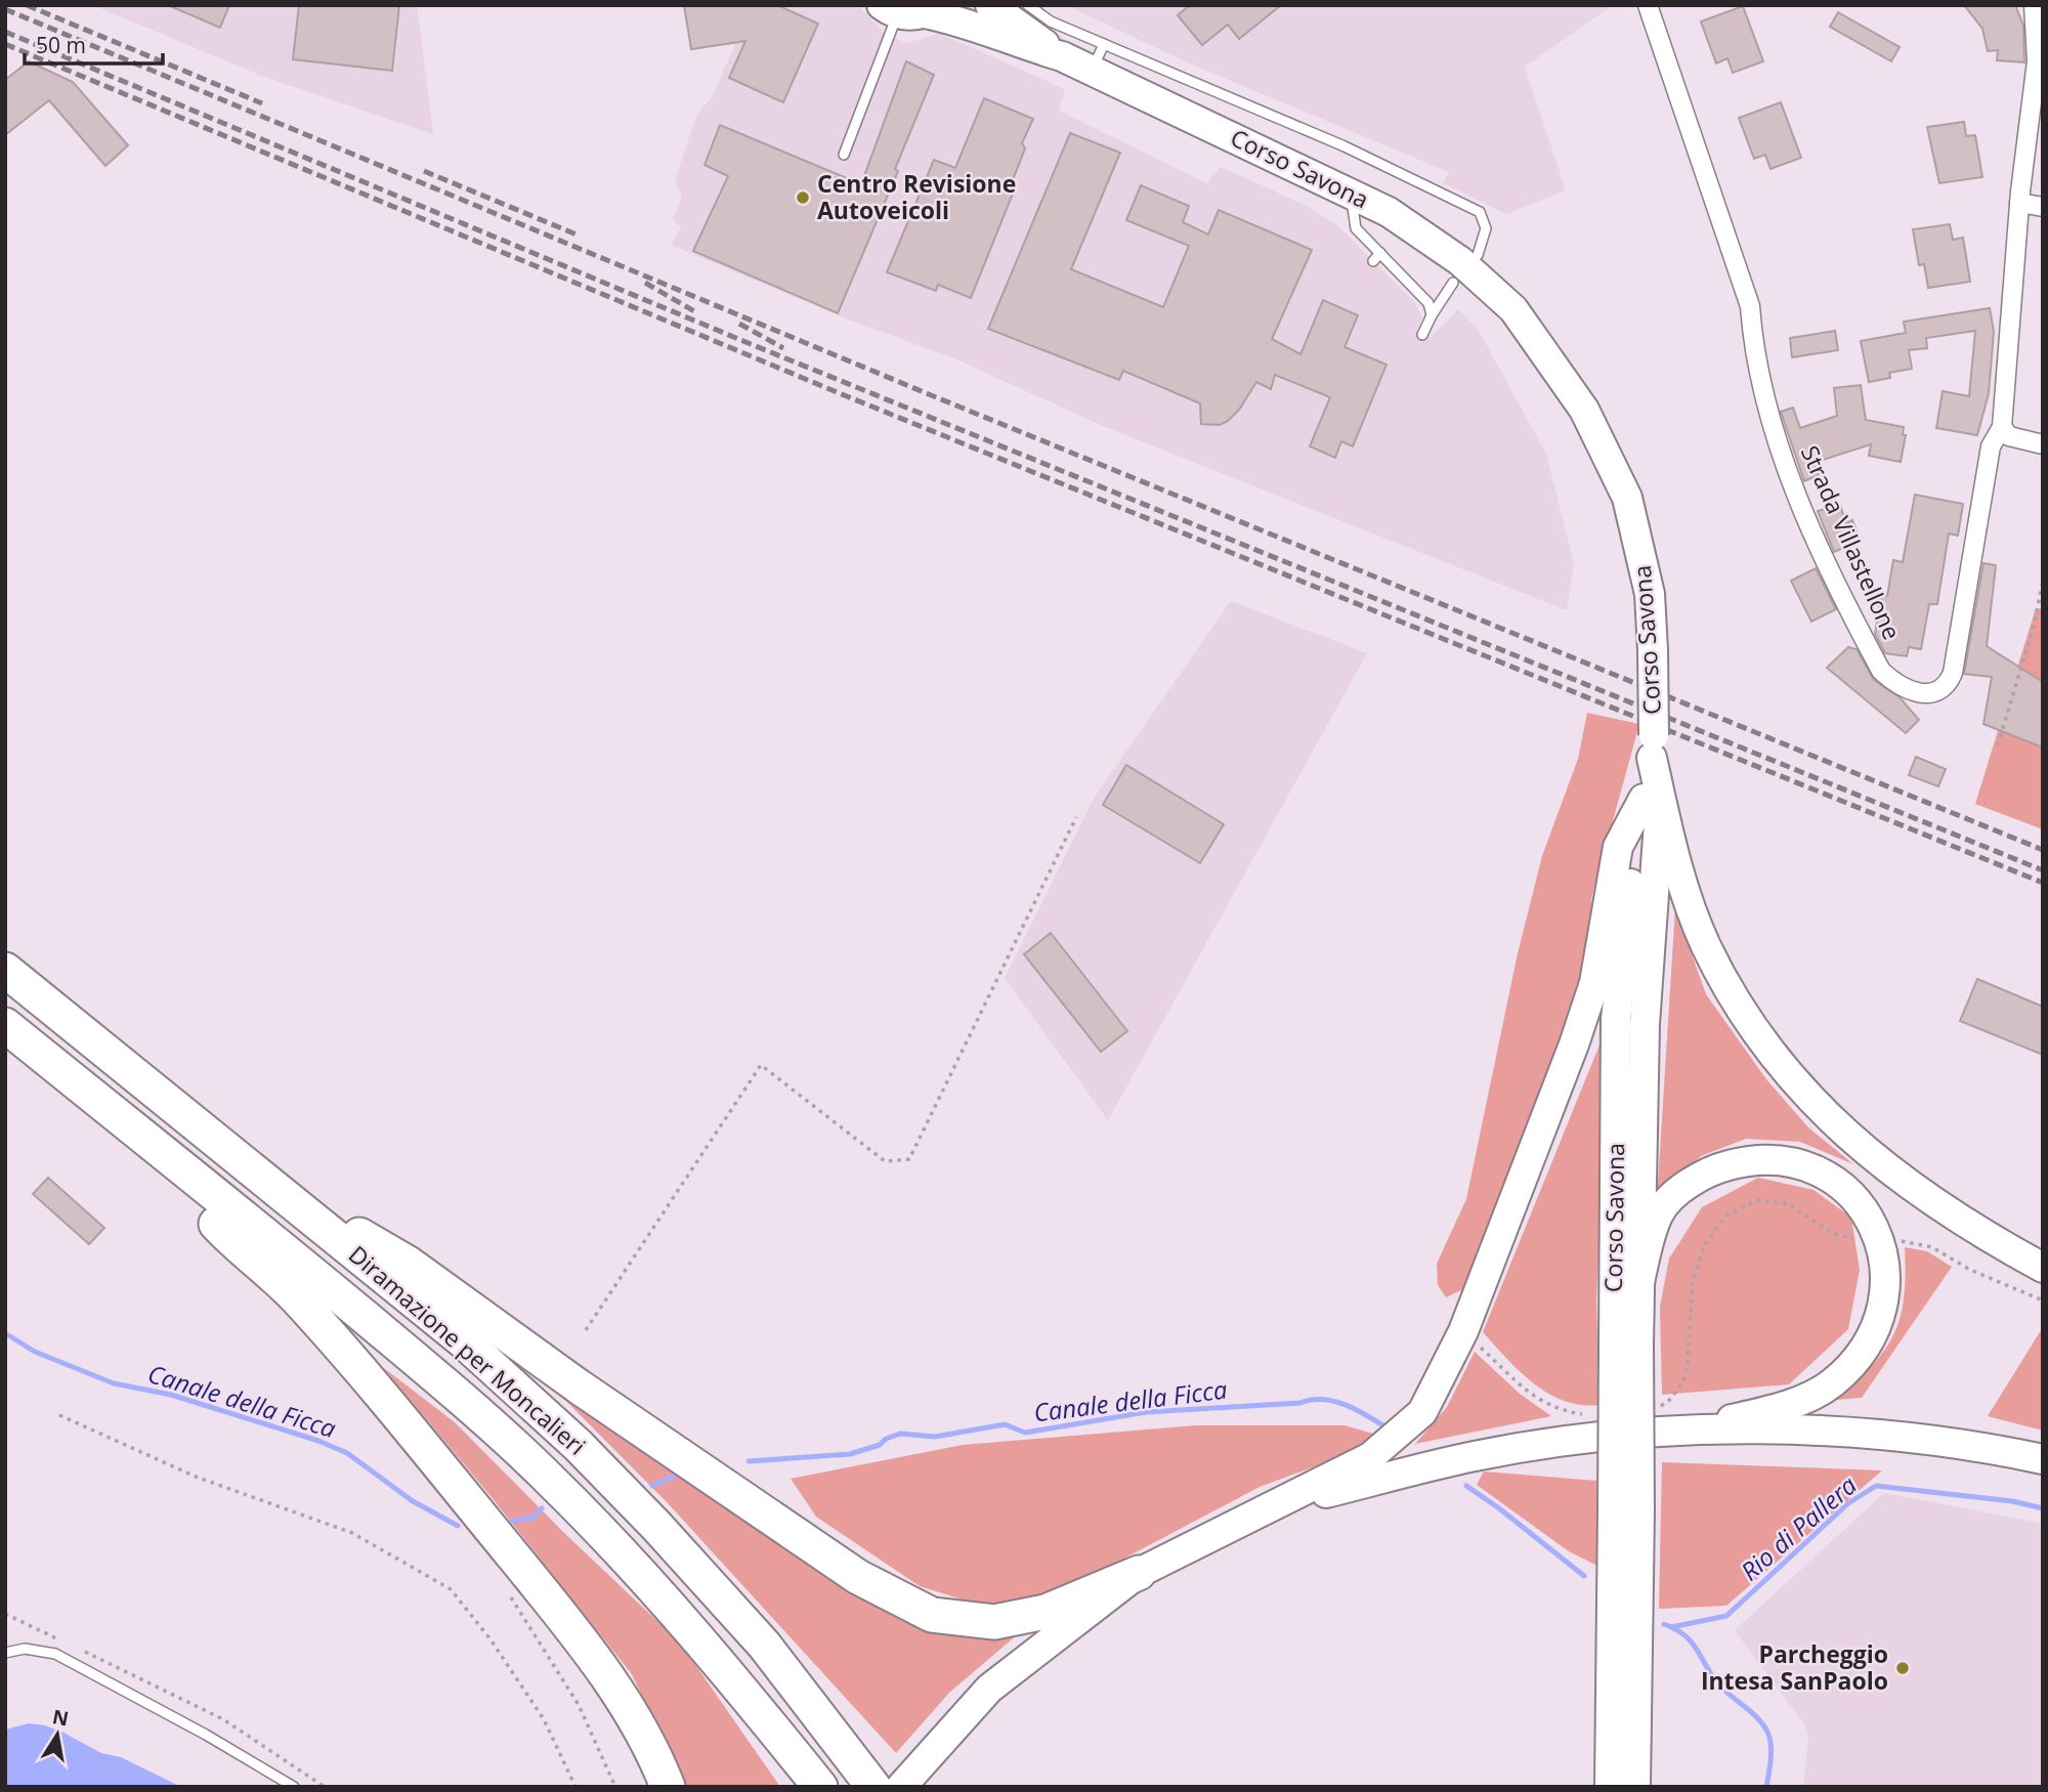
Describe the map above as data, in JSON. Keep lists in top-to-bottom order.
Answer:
{
  "streets": {
    "highway": ["Diramazione per Moncalieri"],
    "main road": ["Corso Savona"],
    "street": ["Strada Villastellone"]
  },
  "water": ["Canale della Ficca", "Rio di Pallera"],
  "places": ["Centro Revisione Autoveicoli", "Parcheggio Intesa SanPaolo"],
  "scale_bar": "50 m",
  "north": "top"
}
